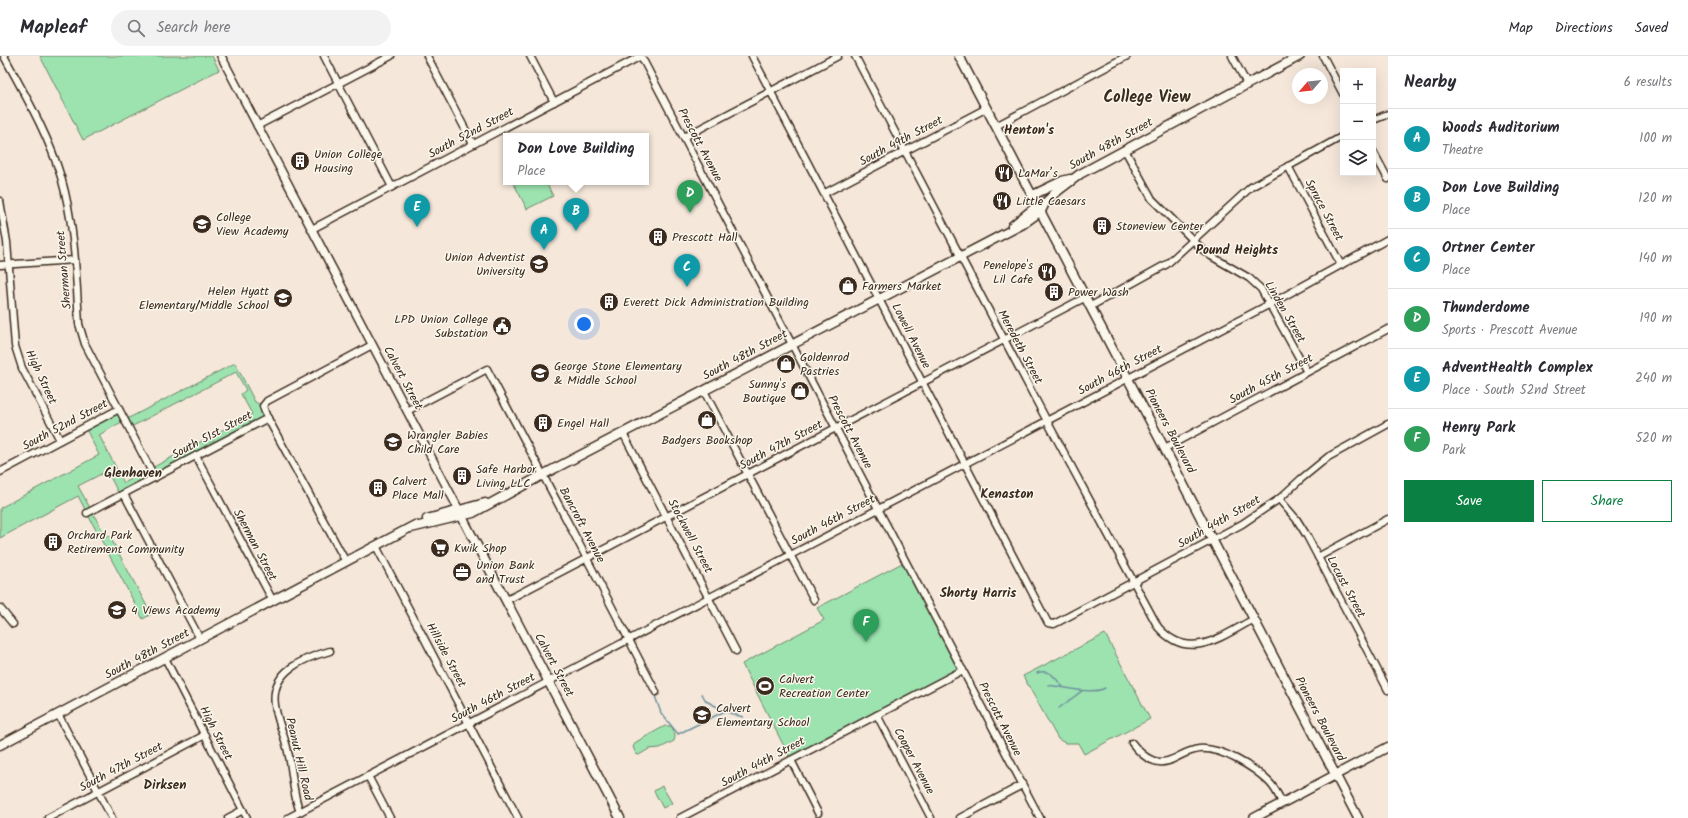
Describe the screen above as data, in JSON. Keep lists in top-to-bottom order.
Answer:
{
  "streets": {
    "main road": ["South 48th Street", "Calvert Street", "Pioneers Boulevard"],
    "street": [
      "South 52nd Street",
      "South 49th Street",
      "Prescott Avenue",
      "Spruce Street",
      "Sherman Street",
      "Linden Street",
      "Lowell Avenue",
      "Meredeth Street",
      "South 46th Street",
      "High Street",
      "South 45th Street",
      "South 51st Street",
      "South 47th Street",
      "South 44th Street",
      "Bancroft Avenue",
      "Stockwell Street",
      "Locust Street",
      "Hillside Street",
      "Peanut Hill Road",
      "Cooper Avenue"
    ]
  },
  "crossings": [
    ["South 52nd Street", "Prescott Avenue"],
    ["South 52nd Street", "Sherman Street"],
    ["South 52nd Street", "High Street"],
    ["South 52nd Street", "Calvert Street"],
    ["South 49th Street", "Lowell Avenue"],
    ["South 49th Street", "Meredeth Street"],
    ["South 49th Street", "Pioneers Boulevard"],
    ["South 48th Street", "Prescott Avenue"],
    ["South 48th Street", "Sherman Street"],
    ["South 48th Street", "Linden Street"],
    ["South 48th Street", "Lowell Avenue"],
    ["South 48th Street", "Meredeth Street"],
    ["South 48th Street", "High Street"],
    ["South 48th Street", "Calvert Street"],
    ["South 48th Street", "Pioneers Boulevard"],
    ["South 48th Street", "Bancroft Avenue"],
    ["South 48th Street", "Stockwell Street"],
    ["South 48th Street", "Hillside Street"],
    ["Prescott Avenue", "South 46th Street"],
    ["Prescott Avenue", "South 47th Street"],
    ["Prescott Avenue", "South 44th Street"],
    ["Spruce Street", "South 46th Street"],
    ["Sherman Street", "South 51st Street"],
    ["Linden Street", "South 46th Street"],
    ["Linden Street", "South 45th Street"],
    ["Lowell Avenue", "South 46th Street"],
    ["Lowell Avenue", "South 47th Street"],
    ["Lowell Avenue", "South 44th Street"],
    ["Meredeth Street", "South 46th Street"],
    ["Meredeth Street", "Pioneers Boulevard"],
    ["Meredeth Street", "South 47th Street"],
    ["Meredeth Street", "South 44th Street"],
    ["South 46th Street", "Calvert Street"],
    ["South 46th Street", "Pioneers Boulevard"],
    ["South 46th Street", "Bancroft Avenue"],
    ["South 46th Street", "Stockwell Street"],
    ["South 46th Street", "Hillside Street"],
    ["South 46th Street", "Peanut Hill Road"],
    ["High Street", "South 47th Street"],
    ["Calvert Street", "South 51st Street"],
    ["Calvert Street", "South 47th Street"],
    ["Calvert Street", "Bancroft Avenue"],
    ["South 45th Street", "Pioneers Boulevard"],
    ["Pioneers Boulevard", "South 47th Street"],
    ["Pioneers Boulevard", "South 44th Street"],
    ["South 47th Street", "Bancroft Avenue"],
    ["South 47th Street", "Stockwell Street"],
    ["South 44th Street", "Locust Street"],
    ["South 44th Street", "Cooper Avenue"]
  ],
  "districts": [
    "College View",
    "Henton's",
    "Pound Heights",
    "Glenhaven",
    "Kenaston",
    "Shorty Harris",
    "Dirksen"
  ],
  "places": {
    "building": [
      "Union College Housing",
      "Stoneview Center",
      "Prescott Hall",
      "Power Wash",
      "Everett Dick Administration Building",
      "Engel Hall",
      "Safe Harbor Living LLC",
      "Calvert Place Mall",
      "Orchard Park Retirement Community"
    ],
    "restaurant": ["LaMar’s", "Little Caesars", "Penelope's Lil Cafe"],
    "school or university": [
      "College View Academy",
      "Union Adventist University",
      "Helen Hyatt Elementary/Middle School",
      "George Stone Elementary & Middle School",
      "Wrangler Babies Child Care",
      "4 Views Academy",
      "Calvert Elementary School"
    ],
    "shop": [
      "Farmers Market",
      "Goldenrod Pastries",
      "Sunny's Boutique",
      "Badgers Bookshop"
    ],
    "public building": ["LPD Union College Substation"],
    "supermarket": ["Kwik Shop"],
    "office": ["Union Bank and Trust"],
    "sports": ["Calvert Recreation Center"]
  },
  "north": "bottom left",
  "page": {
    "header": "Mapleaf",
    "search": "Search here",
    "nav": ["Map", "Directions", "Saved"],
    "heading": ["Nearby", "6 results"],
    "map_buttons": ["+", "−"],
    "list": [
      {
        "mark": "A",
        "name": "Woods Auditorium",
        "note": "Theatre",
        "value": "100 m"
      },
      {
        "mark": "B",
        "name": "Don Love Building",
        "note": "Place",
        "value": "120 m"
      },
      {
        "mark": "C",
        "name": "Ortner Center",
        "note": "Place",
        "value": "140 m"
      },
      {
        "mark": "D",
        "name": "Thunderdome",
        "note": "Sports · Prescott Avenue",
        "value": "190 m"
      },
      {
        "mark": "E",
        "name": "AdventHealth Complex",
        "note": "Place · South 52nd Street",
        "value": "240 m"
      },
      {
        "mark": "F",
        "name": "Henry Park",
        "note": "Park",
        "value": "520 m"
      }
    ],
    "popup": ["Don Love Building", "Place"],
    "pins": [
      "D",
      "E",
      "B",
      "A",
      "C",
      "F"
    ],
    "buttons": ["Save", "Share"]
  }
}
